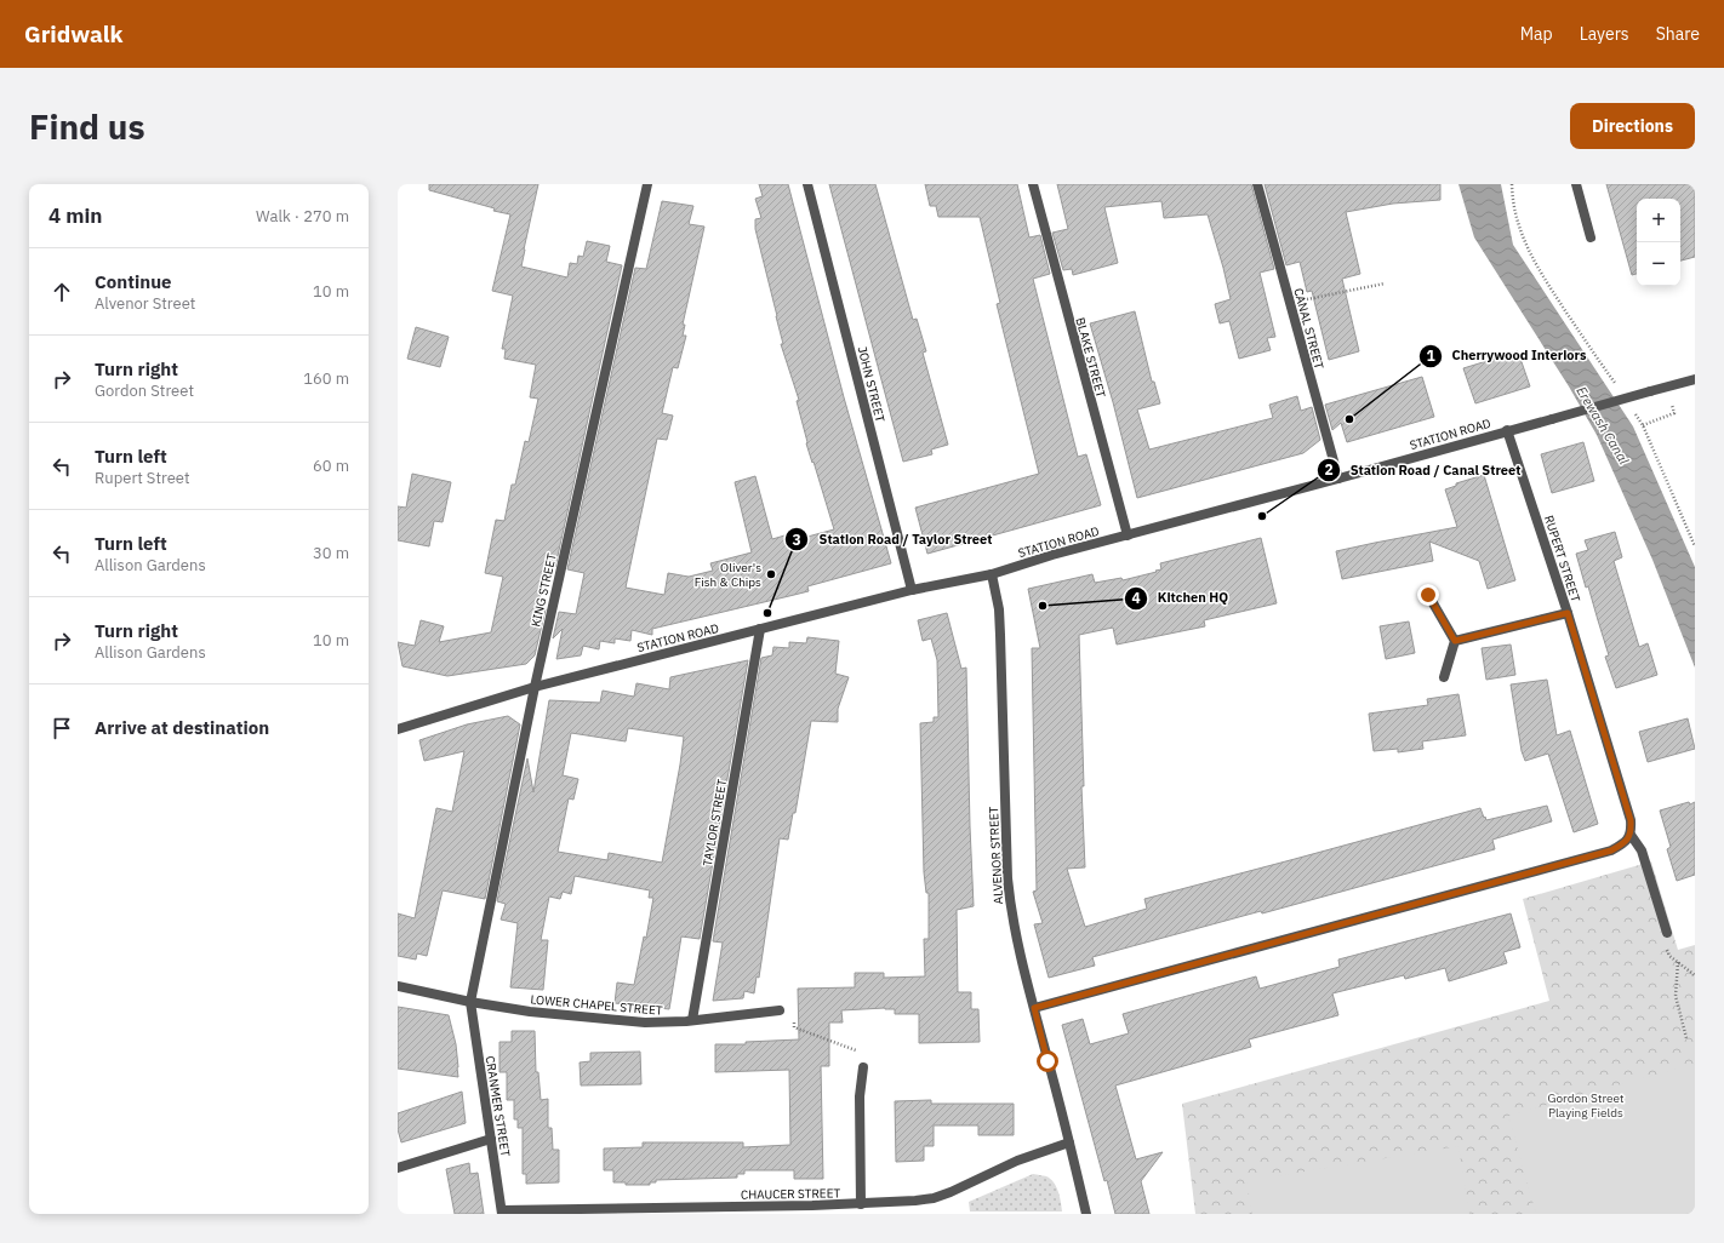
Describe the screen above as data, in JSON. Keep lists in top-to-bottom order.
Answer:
{
  "streets": {
    "street": [
      "CANAL STREET",
      "BLAKE STREET",
      "JOHN STREET",
      "STATION ROAD",
      "RUPERT STREET",
      "KING STREET",
      "TAYLOR STREET",
      "ALVENOR STREET",
      "LOWER CHAPEL STREET",
      "CRANMER STREET",
      "CHAUCER STREET"
    ]
  },
  "crossings": [
    ["CANAL STREET", "STATION ROAD"],
    ["BLAKE STREET", "STATION ROAD"],
    ["JOHN STREET", "STATION ROAD"],
    ["STATION ROAD", "RUPERT STREET"],
    ["STATION ROAD", "KING STREET"],
    ["STATION ROAD", "TAYLOR STREET"],
    ["STATION ROAD", "ALVENOR STREET"],
    ["KING STREET", "LOWER CHAPEL STREET"],
    ["KING STREET", "CRANMER STREET"],
    ["TAYLOR STREET", "LOWER CHAPEL STREET"],
    ["ALVENOR STREET", "CHAUCER STREET"],
    ["LOWER CHAPEL STREET", "CRANMER STREET"],
    ["CRANMER STREET", "CHAUCER STREET"]
  ],
  "water": ["Erewash Canal"],
  "parks": ["Gordon Street Playing Fields"],
  "places": [
    "Cherrywood Interiors",
    "Station Road / Canal Street",
    "Oliver's Fish & Chips",
    "Kitchen HQ",
    "Station Road / Taylor Street"
  ],
  "page": {
    "header": "Gridwalk",
    "nav": ["Map", "Layers", "Share"],
    "buttons": "Directions",
    "title": "Find us",
    "heading": ["4 min", "Walk · 270 m"],
    "map_buttons": ["+", "−"],
    "list": [
      ["Continue", "Alvenor Street", "10 m"],
      ["Turn right", "Gordon Street", "160 m"],
      ["Turn left", "Rupert Street", "60 m"],
      ["Turn left", "Allison Gardens", "30 m"],
      ["Turn right", "Allison Gardens", "10 m"],
      "Arrive at destination"
    ]
  }
}
